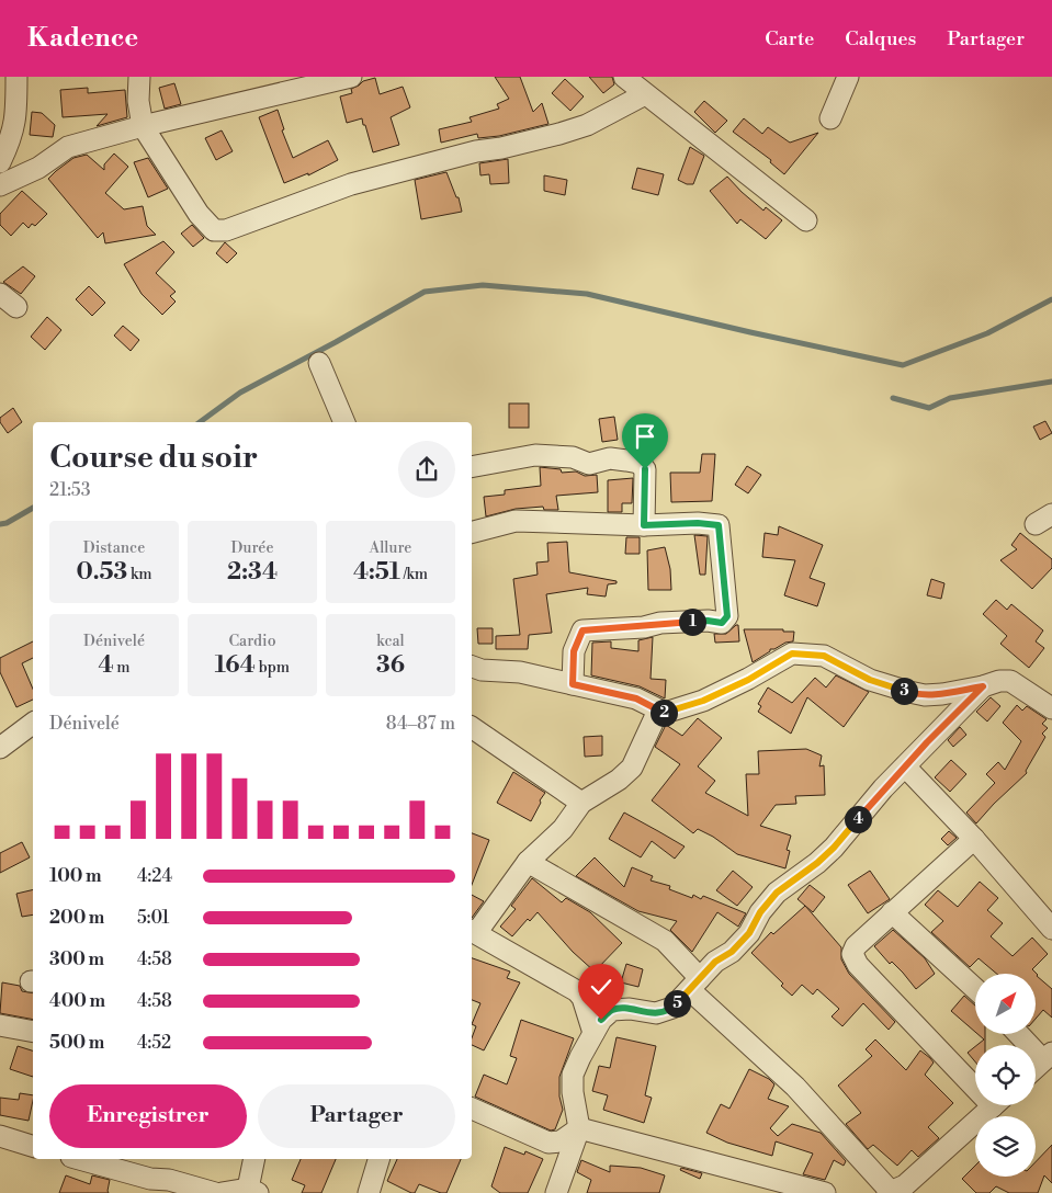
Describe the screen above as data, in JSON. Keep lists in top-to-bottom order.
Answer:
{
  "north": "top right",
  "page": {
    "header": "Kadence",
    "nav": ["Carte", "Calques", "Partager"],
    "heading": ["Course du soir", "21:53"],
    "stats": [
      ["Distance", "0.53 km"],
      ["Durée", "2:34"],
      ["Allure", "4:51 /km"],
      ["Dénivelé", "4 m"],
      ["Cardio", "164 bpm"],
      ["kcal", "36"]
    ],
    "pins": [
      "1",
      "3",
      "2",
      "4",
      "5"
    ],
    "chart": ["Dénivelé", "84–87 m"],
    "list": [
      {
        "name": "100 m",
        "note": "4:24"
      },
      {
        "name": "200 m",
        "note": "5:01"
      },
      {
        "name": "300 m",
        "note": "4:58"
      },
      {
        "name": "400 m",
        "note": "4:58"
      },
      {
        "name": "500 m",
        "note": "4:52"
      }
    ],
    "buttons": ["Enregistrer", "Partager"]
  }
}
